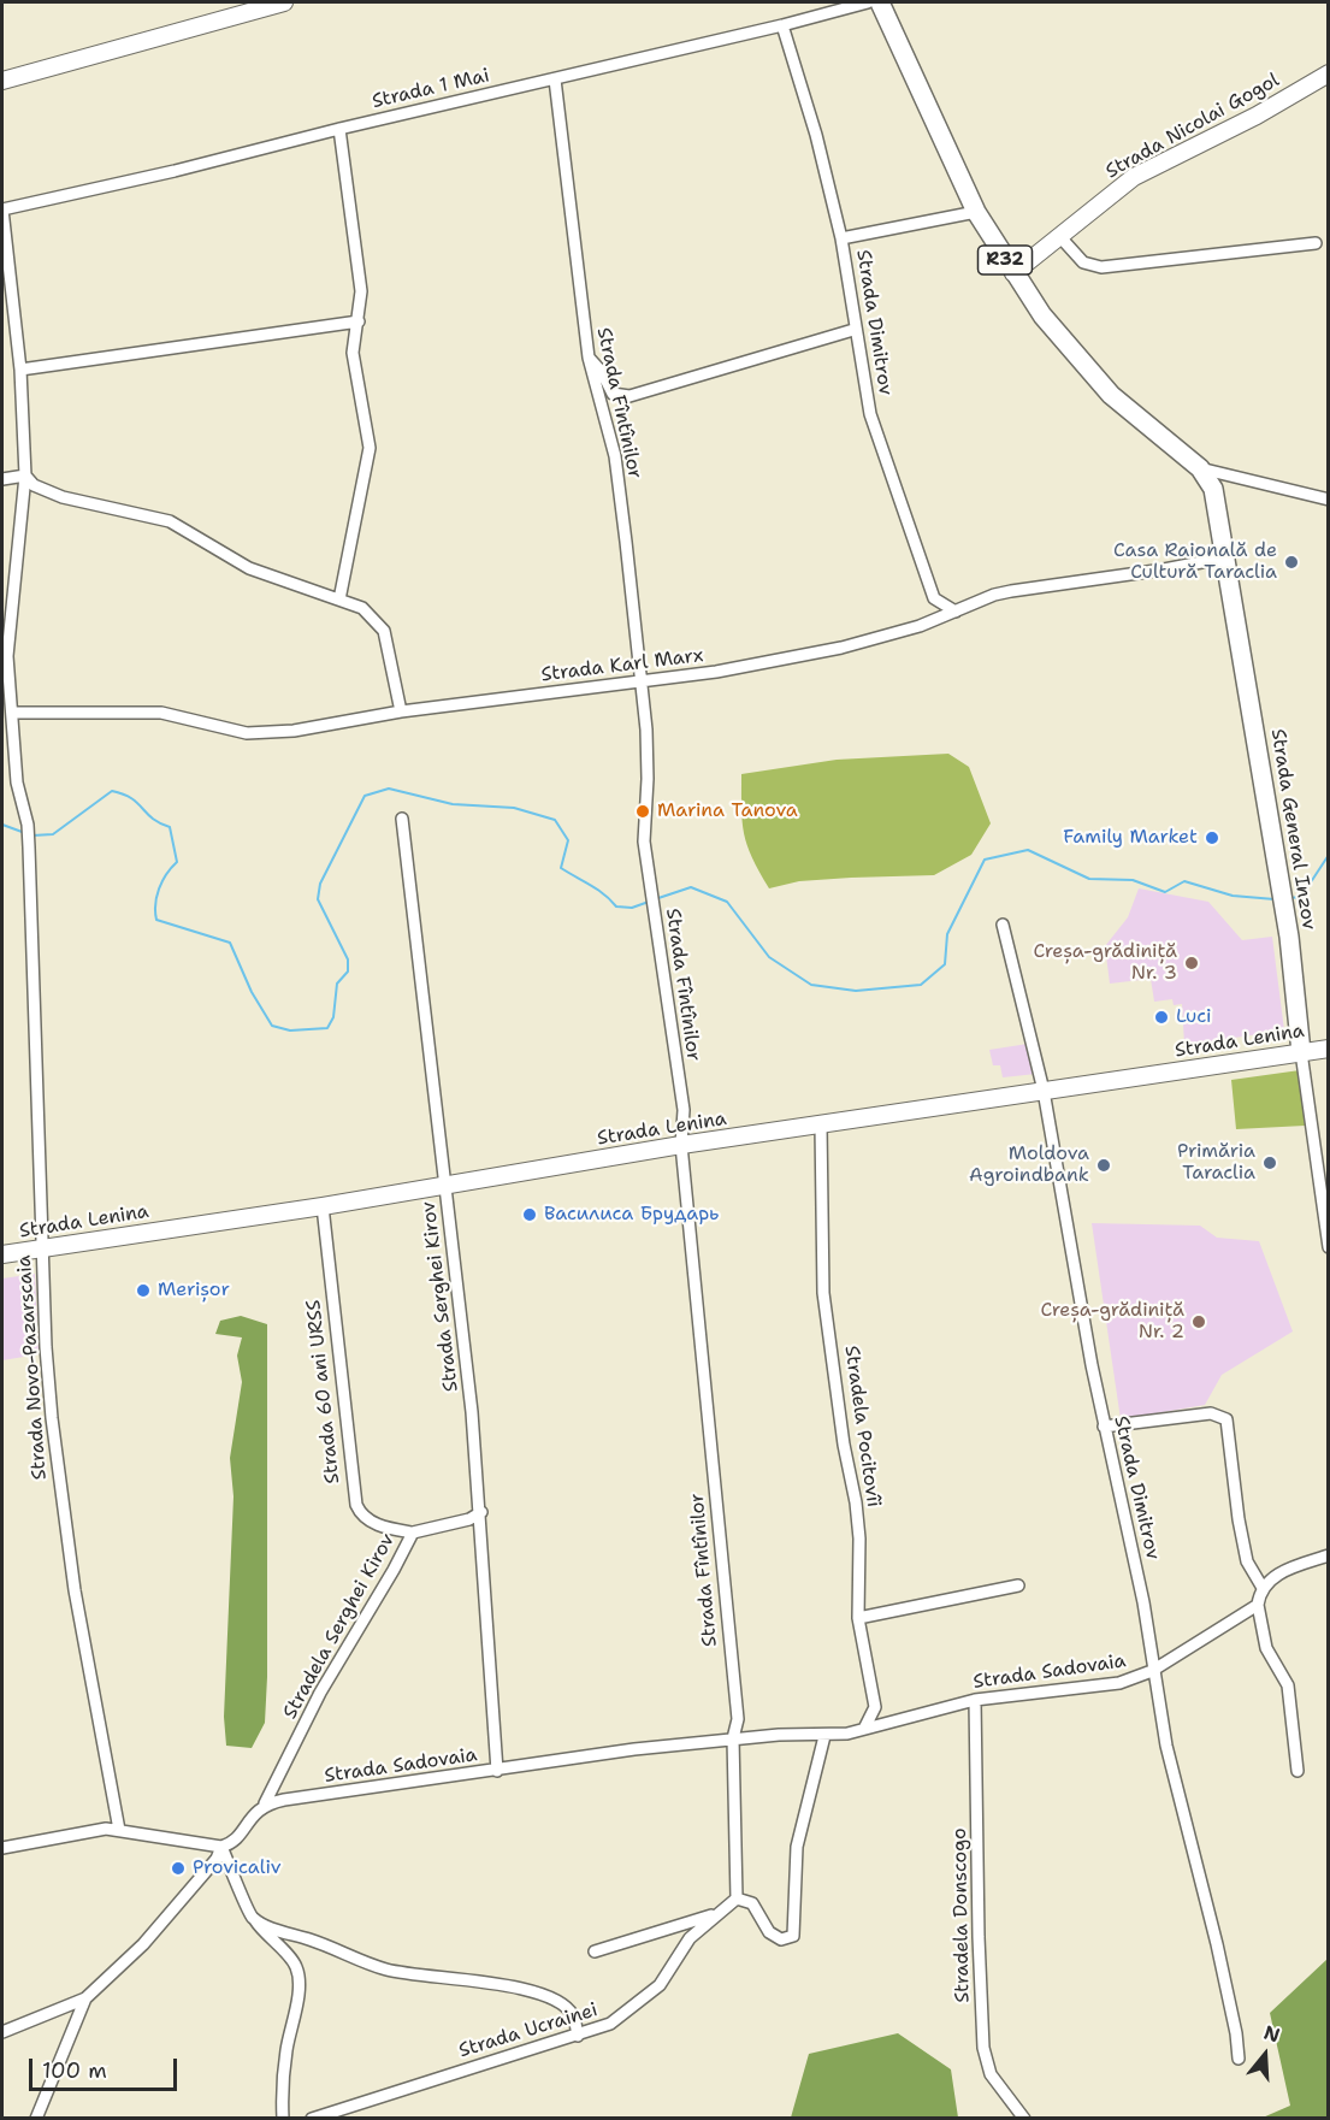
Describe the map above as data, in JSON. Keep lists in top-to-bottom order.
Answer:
{
  "streets": {
    "main road": ["R32", "Strada General Inzov"],
    "street": [
      "Strada 1 Mai",
      "Strada Nicolai Gogol",
      "Strada Dimitrov",
      "Strada Fîntînilor",
      "Strada Karl Marx",
      "Strada Lenina",
      "Strada Serghei Kirov",
      "Strada Novo-Pazarscaia",
      "Strada 60 ani URSS",
      "Stradela Pocitovîi",
      "Stradela Serghei Kirov",
      "Strada Sadovaia",
      "Stradela Donscogo",
      "Strada Ucrainei"
    ]
  },
  "crossings": [
    ["Strada 1 Mai", "Strada Dimitrov"],
    ["Strada 1 Mai", "Strada Fîntînilor"],
    ["Strada 1 Mai", "Strada Novo-Pazarscaia"],
    ["Strada Nicolai Gogol", "R32"],
    ["R32", "Strada General Inzov"],
    ["Strada Dimitrov", "Strada Karl Marx"],
    ["Strada Dimitrov", "Strada Lenina"],
    ["Strada Dimitrov", "Strada Sadovaia"],
    ["Strada Fîntînilor", "Strada Karl Marx"],
    ["Strada Fîntînilor", "Strada Lenina"],
    ["Strada Fîntînilor", "Strada Sadovaia"],
    ["Strada Fîntînilor", "Strada Ucrainei"],
    ["Strada Karl Marx", "Strada General Inzov"],
    ["Strada Karl Marx", "Strada Novo-Pazarscaia"],
    ["Strada General Inzov", "Strada Lenina"],
    ["Strada Lenina", "Strada Serghei Kirov"],
    ["Strada Lenina", "Strada Novo-Pazarscaia"],
    ["Strada Lenina", "Strada 60 ani URSS"],
    ["Strada Lenina", "Stradela Pocitovîi"],
    ["Strada Serghei Kirov", "Stradela Serghei Kirov"],
    ["Strada Serghei Kirov", "Strada Sadovaia"],
    ["Strada 60 ani URSS", "Stradela Serghei Kirov"],
    ["Stradela Pocitovîi", "Strada Sadovaia"],
    ["Stradela Serghei Kirov", "Strada Sadovaia"],
    ["Strada Sadovaia", "Stradela Donscogo"]
  ],
  "places": [
    "Casa Raională de Cultură Taraclia",
    "Marina Tanova",
    "Family Market",
    "Creșa-grădiniță Nr. 3",
    "Luci",
    "Primăria Taraclia",
    "Moldova Agroindbank",
    "Василиса Брударь",
    "Merișor",
    "Creșa-grădiniță Nr. 2",
    "Provicaliv"
  ],
  "scale_bar": "100 m",
  "north": "top"
}
